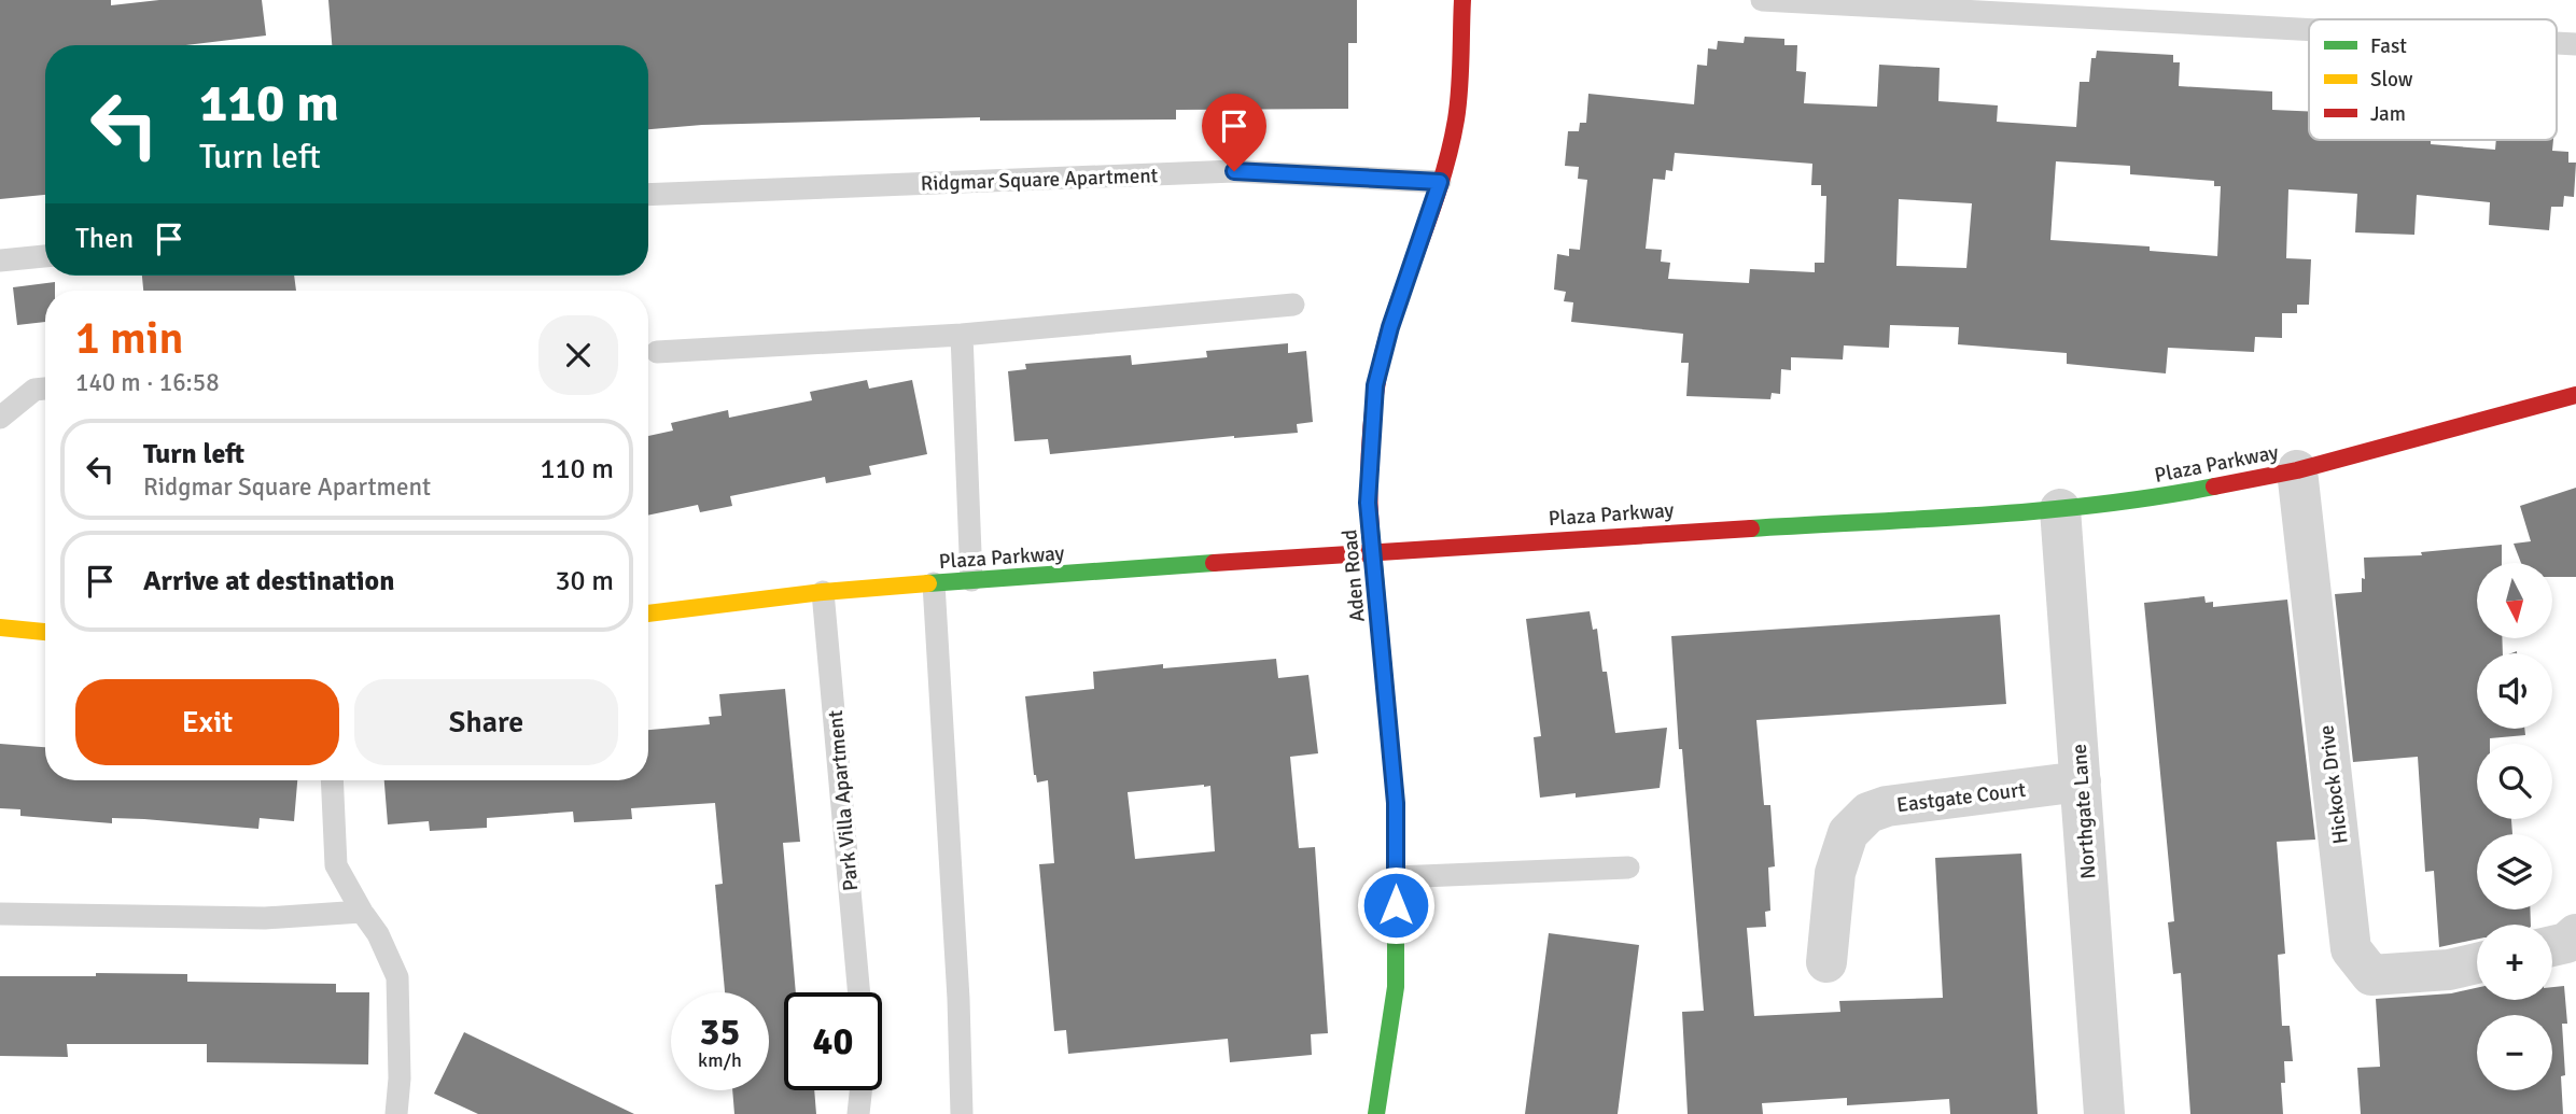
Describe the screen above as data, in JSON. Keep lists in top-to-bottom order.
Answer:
{
  "streets": {
    "street": [
      "Plaza Parkway",
      "Aden Road",
      "Hickock Drive",
      "Eastgate Court",
      "Northgate Lane"
    ],
    "lane": ["Ridgmar Square Apartment", "Park Villa Apartment"]
  },
  "crossings": [
    ["Ridgmar Square Apartment", "Aden Road"],
    ["Plaza Parkway", "Aden Road"],
    ["Plaza Parkway", "Hickock Drive"],
    ["Plaza Parkway", "Park Villa Apartment"],
    ["Plaza Parkway", "Northgate Lane"],
    ["Eastgate Court", "Northgate Lane"]
  ],
  "legend": ["Fast", "Slow", "Jam"],
  "north": "bottom",
  "page": {
    "turn": ["110 m", "Turn left"],
    "then": "Then",
    "heading": ["1 min", "140 m · 16:58"],
    "list": [
      {
        "name": "Turn left",
        "note": "Ridgmar Square Apartment",
        "value": "110 m"
      },
      {
        "name": "Arrive at destination",
        "value": "30 m"
      }
    ],
    "map_buttons": ["+", "−"],
    "buttons": ["Exit", "Share"],
    "speed": "35 km/h",
    "limit": "40"
  }
}
